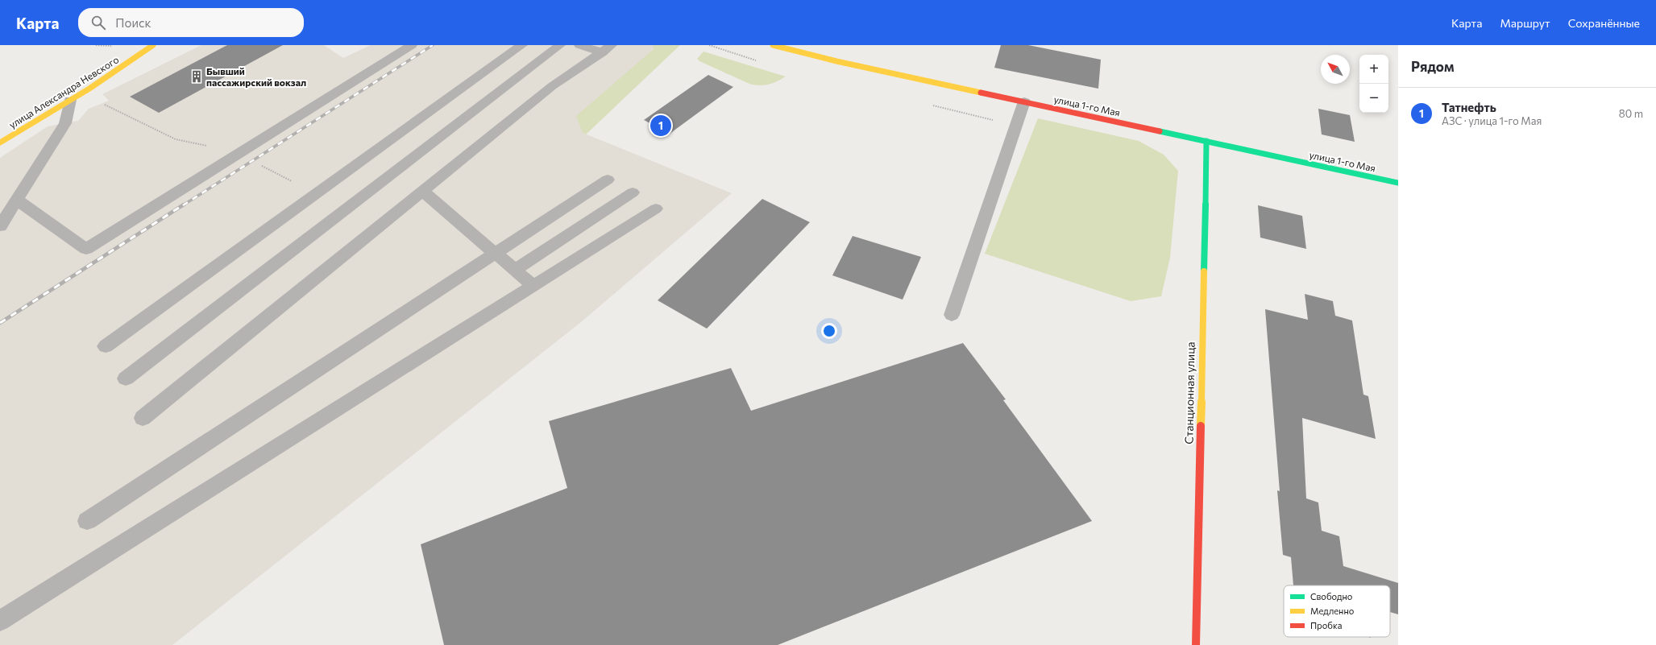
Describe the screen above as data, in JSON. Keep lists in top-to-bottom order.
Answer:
{
  "streets": {
    "street": ["улица Александра Невского", "улица 1-го Мая", "Станционная улица"]
  },
  "crossings": [
    ["улица 1-го Мая", "Станционная улица"]
  ],
  "places": {
    "building": ["Бывший пассажирский вокзал"]
  },
  "legend": ["Свободно", "Медленно", "Пробка"],
  "north": "top left",
  "page": {
    "header": "Карта",
    "search": "Поиск",
    "nav": ["Карта", "Маршрут", "Сохранённые"],
    "heading": "Рядом",
    "map_buttons": ["+", "−"],
    "list": [
      {
        "mark": "1",
        "name": "Татнефть",
        "note": "АЗС · улица 1-го Мая",
        "value": "80 m"
      }
    ],
    "pins": "1"
  }
}
